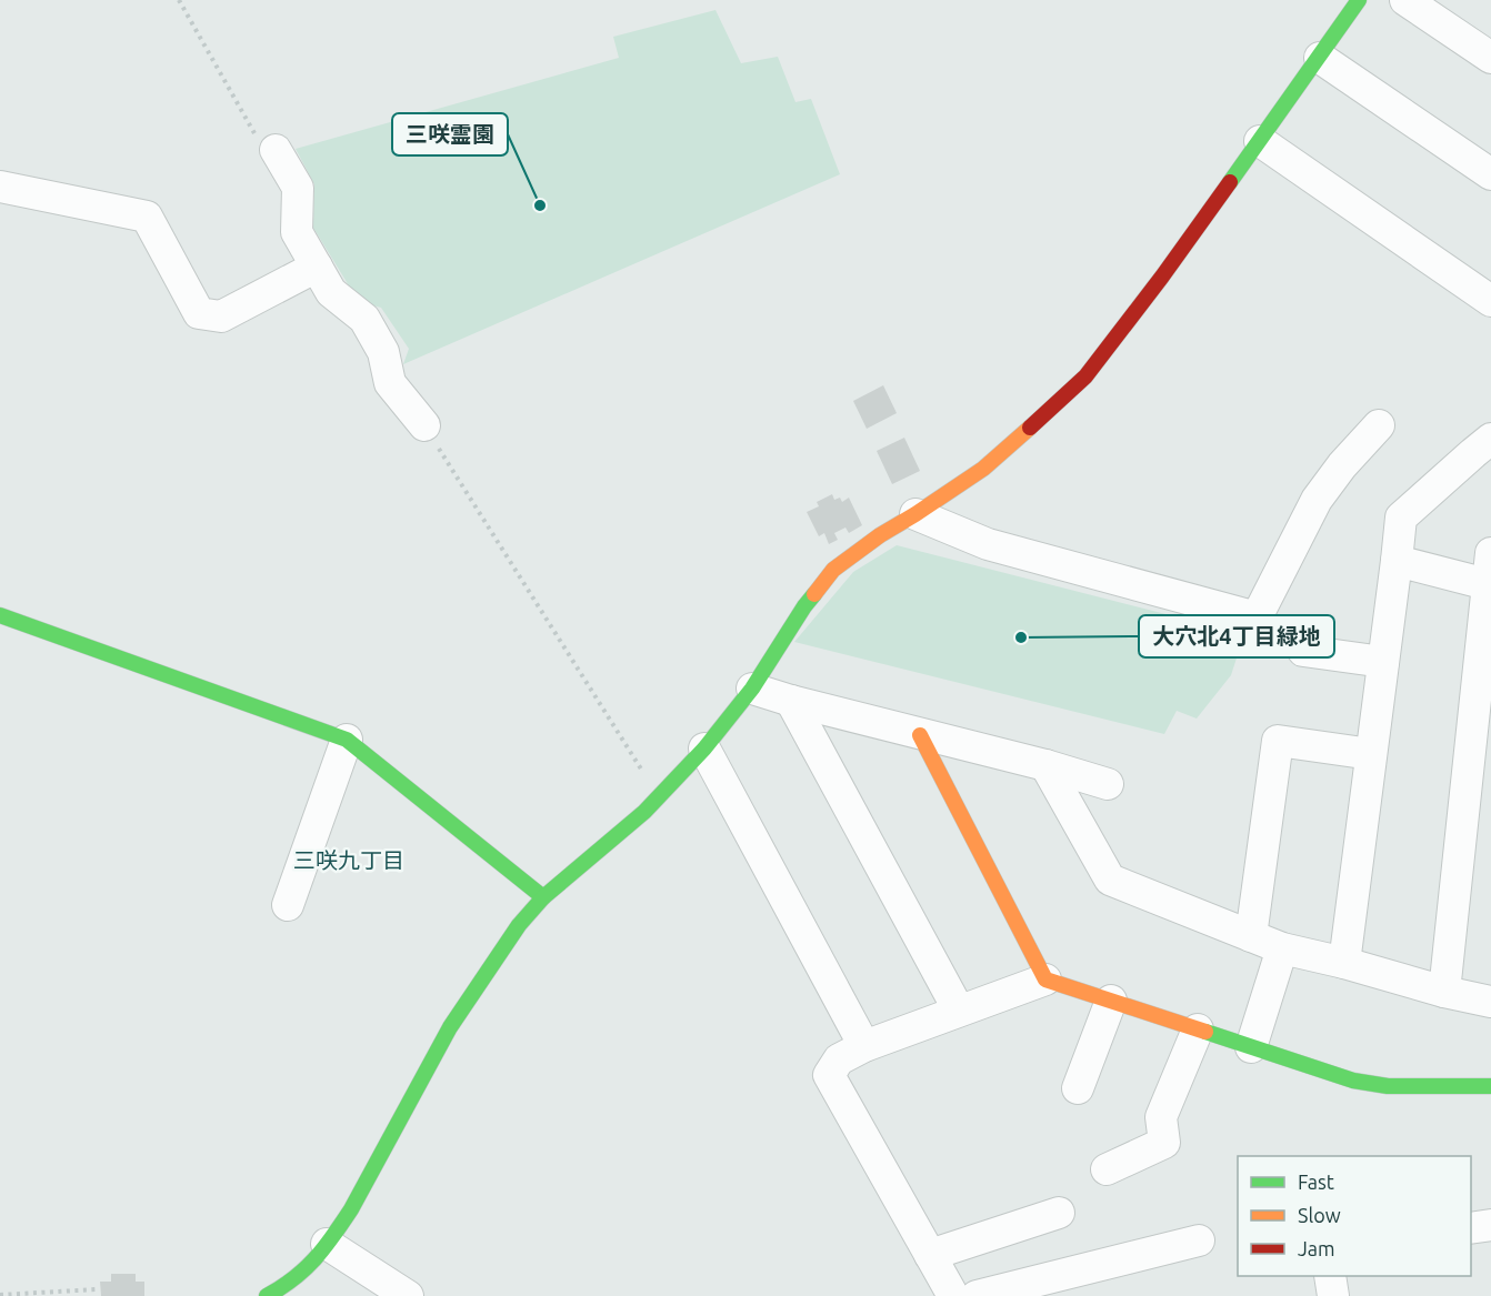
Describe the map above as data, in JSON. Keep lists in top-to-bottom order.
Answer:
{
  "districts": ["三咲九丁目"],
  "places": ["三咲霊園", "大穴北4丁目緑地"],
  "legend": ["Fast", "Slow", "Jam"]
}
